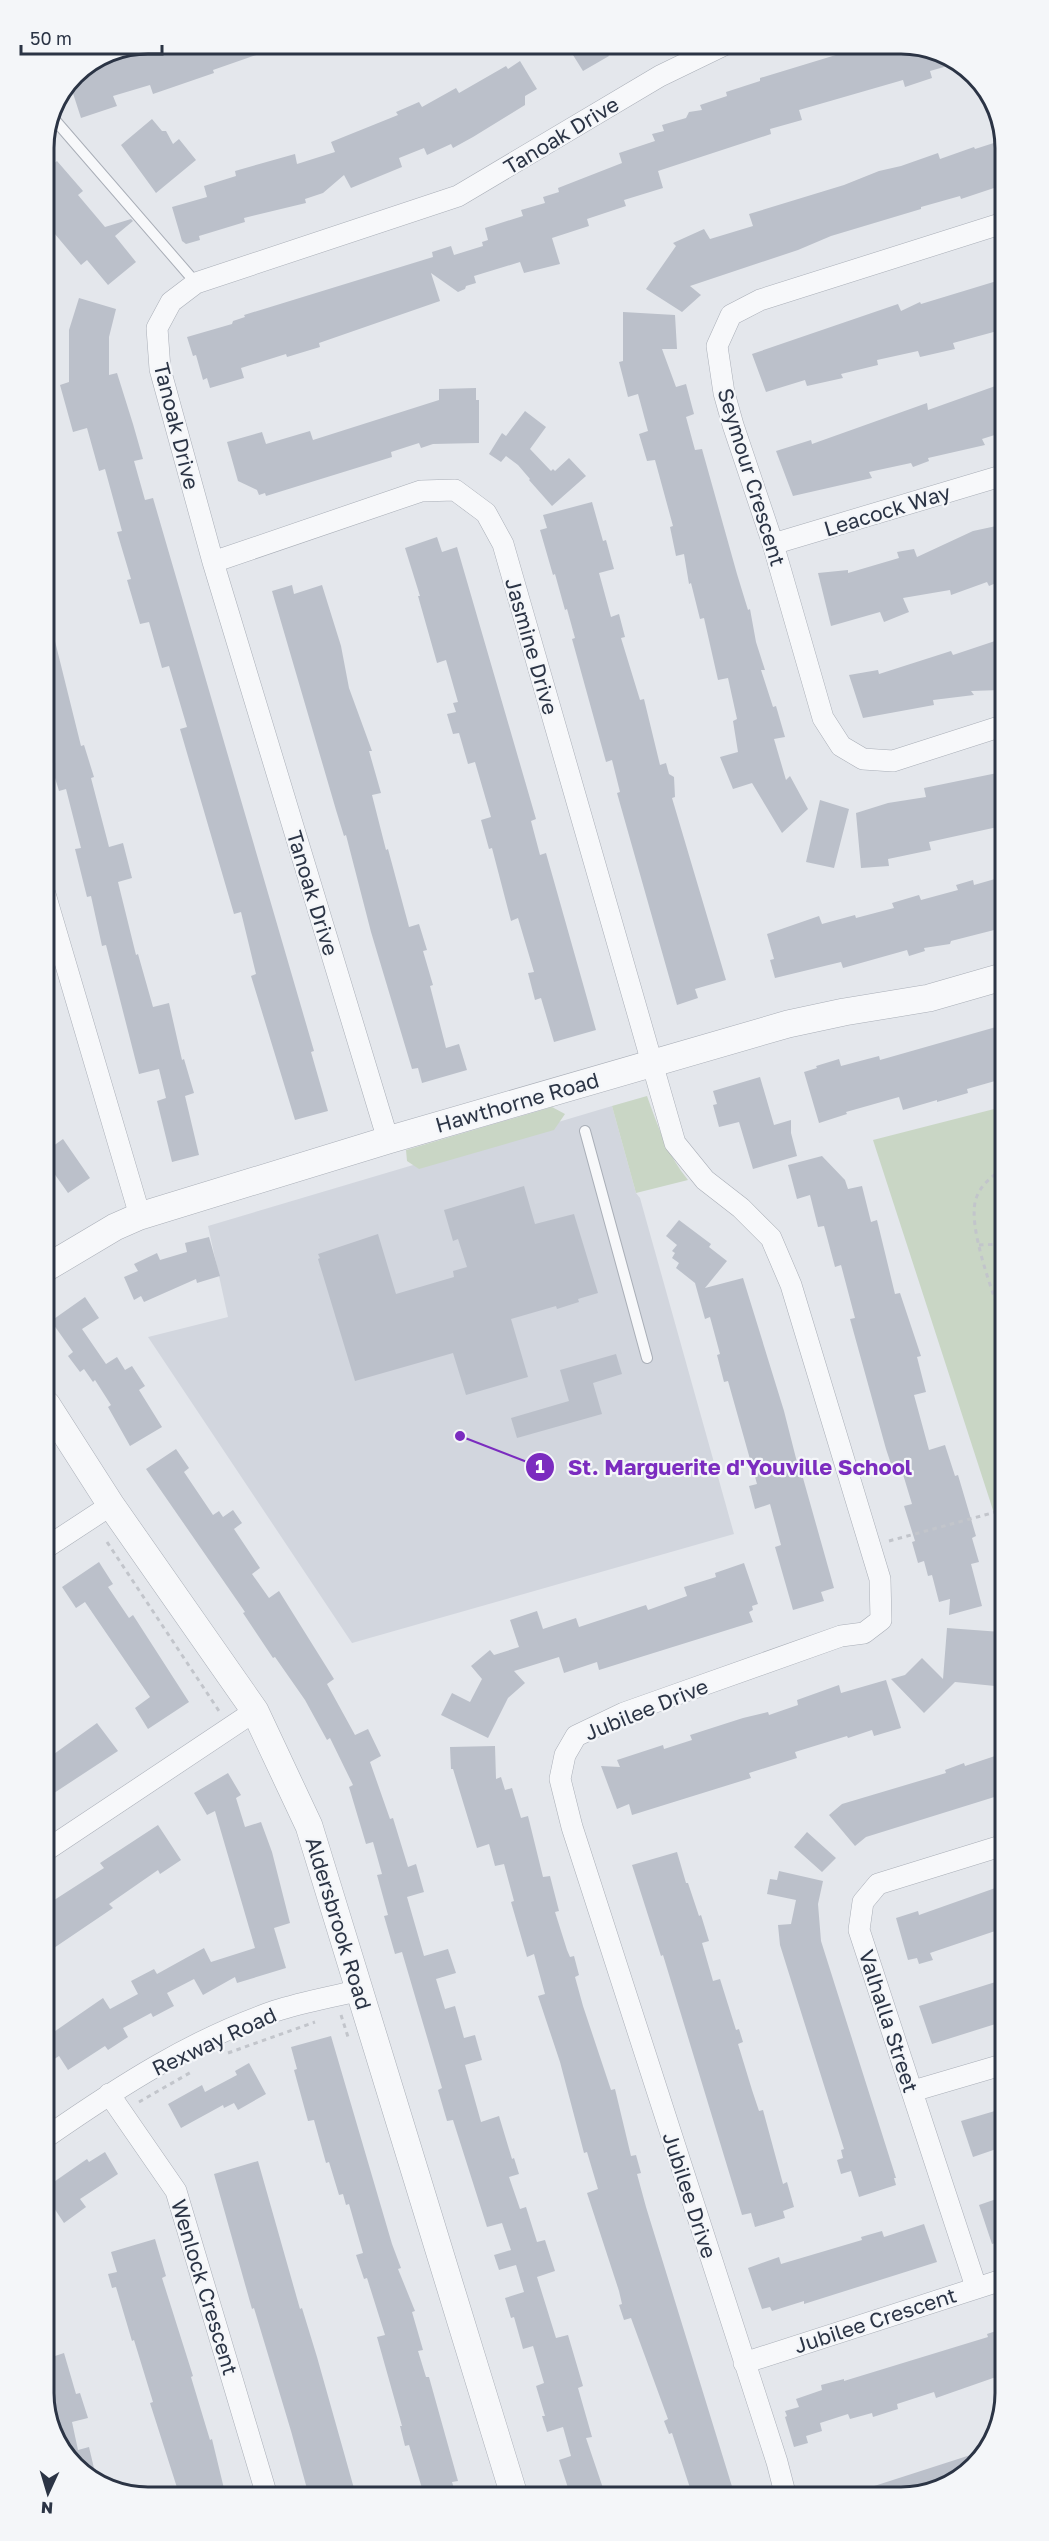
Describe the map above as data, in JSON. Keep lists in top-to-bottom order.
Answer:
{
  "streets": {
    "street": [
      "Tanoak Drive",
      "Seymour Crescent",
      "Leacock Way",
      "Jasmine Drive",
      "Hawthorne Road",
      "Jubilee Drive",
      "Aldersbrook Road",
      "Valhalla Street",
      "Rexway Road",
      "Wenlock Crescent",
      "Jubilee Crescent"
    ]
  },
  "crossings": [
    ["Tanoak Drive", "Jasmine Drive"],
    ["Tanoak Drive", "Hawthorne Road"],
    ["Seymour Crescent", "Leacock Way"],
    ["Jasmine Drive", "Hawthorne Road"],
    ["Jasmine Drive", "Jubilee Drive"],
    ["Hawthorne Road", "Jubilee Drive"],
    ["Jubilee Drive", "Jubilee Crescent"],
    ["Aldersbrook Road", "Rexway Road"],
    ["Valhalla Street", "Jubilee Crescent"],
    ["Rexway Road", "Wenlock Crescent"]
  ],
  "places": ["St. Marguerite d'Youville School"],
  "scale_bar": "50 m",
  "north": "bottom"
}
